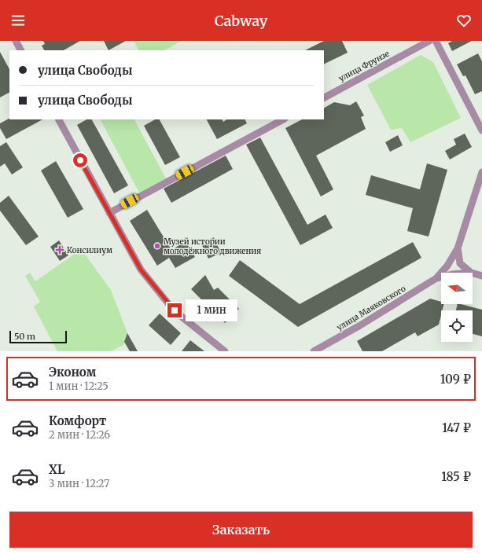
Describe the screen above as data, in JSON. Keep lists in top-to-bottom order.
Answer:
{
  "streets": {
    "street": ["улица Фрунзе", "улица Маяковского"]
  },
  "places": {
    "other": ["Музей истории молодёжного движения"],
    "health": ["Консилиум"]
  },
  "scale_bar": "50 m",
  "north": "left",
  "page": {
    "header": "Cabway",
    "banner": ["улица Свободы", "улица Свободы"],
    "bubble": "1 мин",
    "scale": "50 m",
    "list": [
      {
        "name": "Эконом",
        "note": "1 мин · 12:25",
        "value": "109 ₽"
      },
      {
        "name": "Комфорт",
        "note": "2 мин · 12:26",
        "value": "147 ₽"
      },
      {
        "name": "XL",
        "note": "3 мин · 12:27",
        "value": "185 ₽"
      }
    ],
    "buttons": "Заказать"
  }
}
